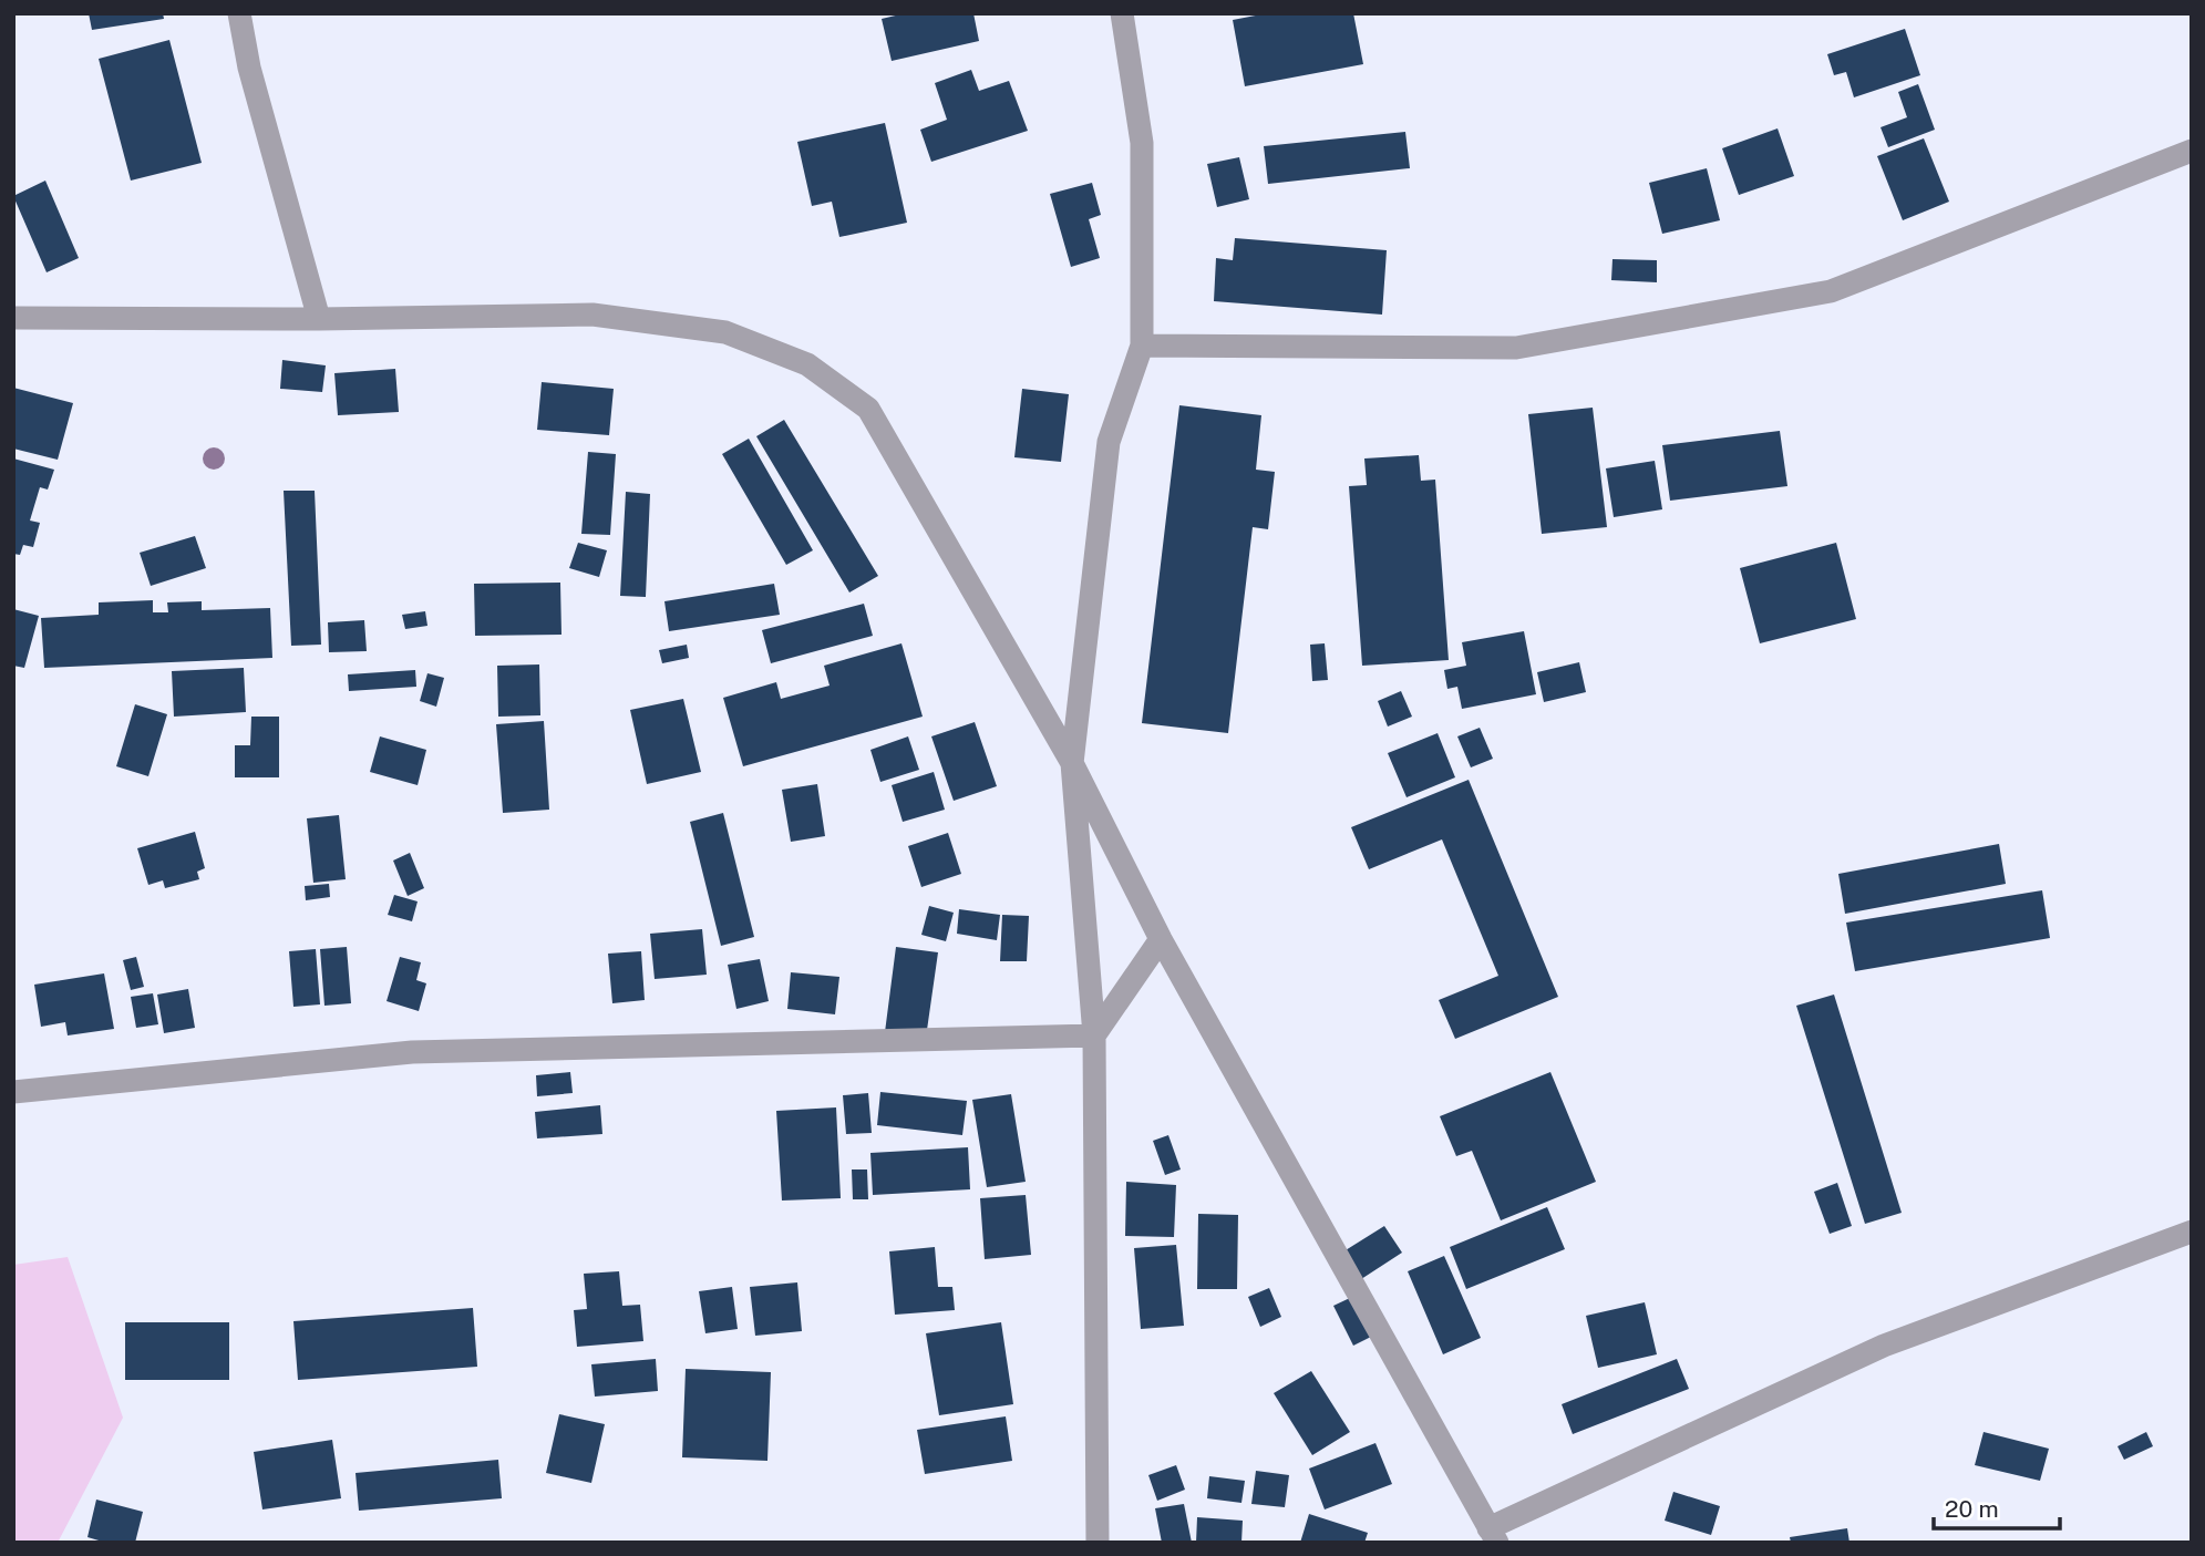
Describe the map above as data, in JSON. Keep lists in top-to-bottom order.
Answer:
{
  "scale_bar": "20 m"
}
